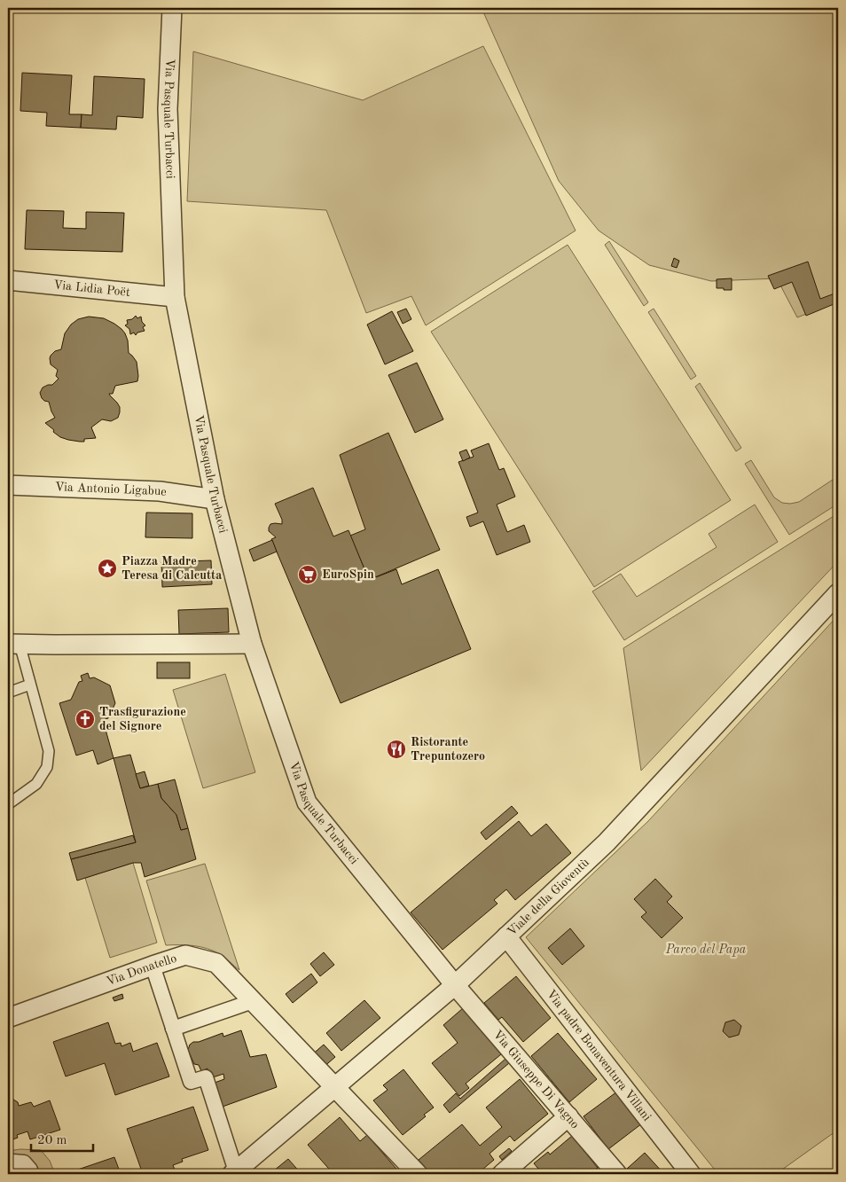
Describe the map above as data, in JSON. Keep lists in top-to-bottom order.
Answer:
{
  "streets": {
    "street": [
      "Via Pasquale Turbacci",
      "Via Lidia Poët",
      "Via Antonio Ligabue",
      "Viale della Gioventù",
      "Via Donatello",
      "Via padre Bonaventura Villani",
      "Via Giuseppe Di Vagno"
    ]
  },
  "crossings": [
    ["Via Pasquale Turbacci", "Via Lidia Poët"],
    ["Via Pasquale Turbacci", "Via Antonio Ligabue"],
    ["Via Pasquale Turbacci", "Viale della Gioventù"],
    ["Via Pasquale Turbacci", "Via Giuseppe Di Vagno"],
    ["Viale della Gioventù", "Via Donatello"],
    ["Viale della Gioventù", "Via padre Bonaventura Villani"],
    ["Viale della Gioventù", "Via Giuseppe Di Vagno"]
  ],
  "parks": ["Parco del Papa"],
  "places": {
    "place": ["Piazza Madre Teresa di Calcutta"],
    "supermarket": ["EuroSpin"],
    "church": ["Trasfigurazione del Signore"],
    "restaurant": ["Ristorante Trepuntozero"]
  },
  "scale_bar": "20 m"
}
